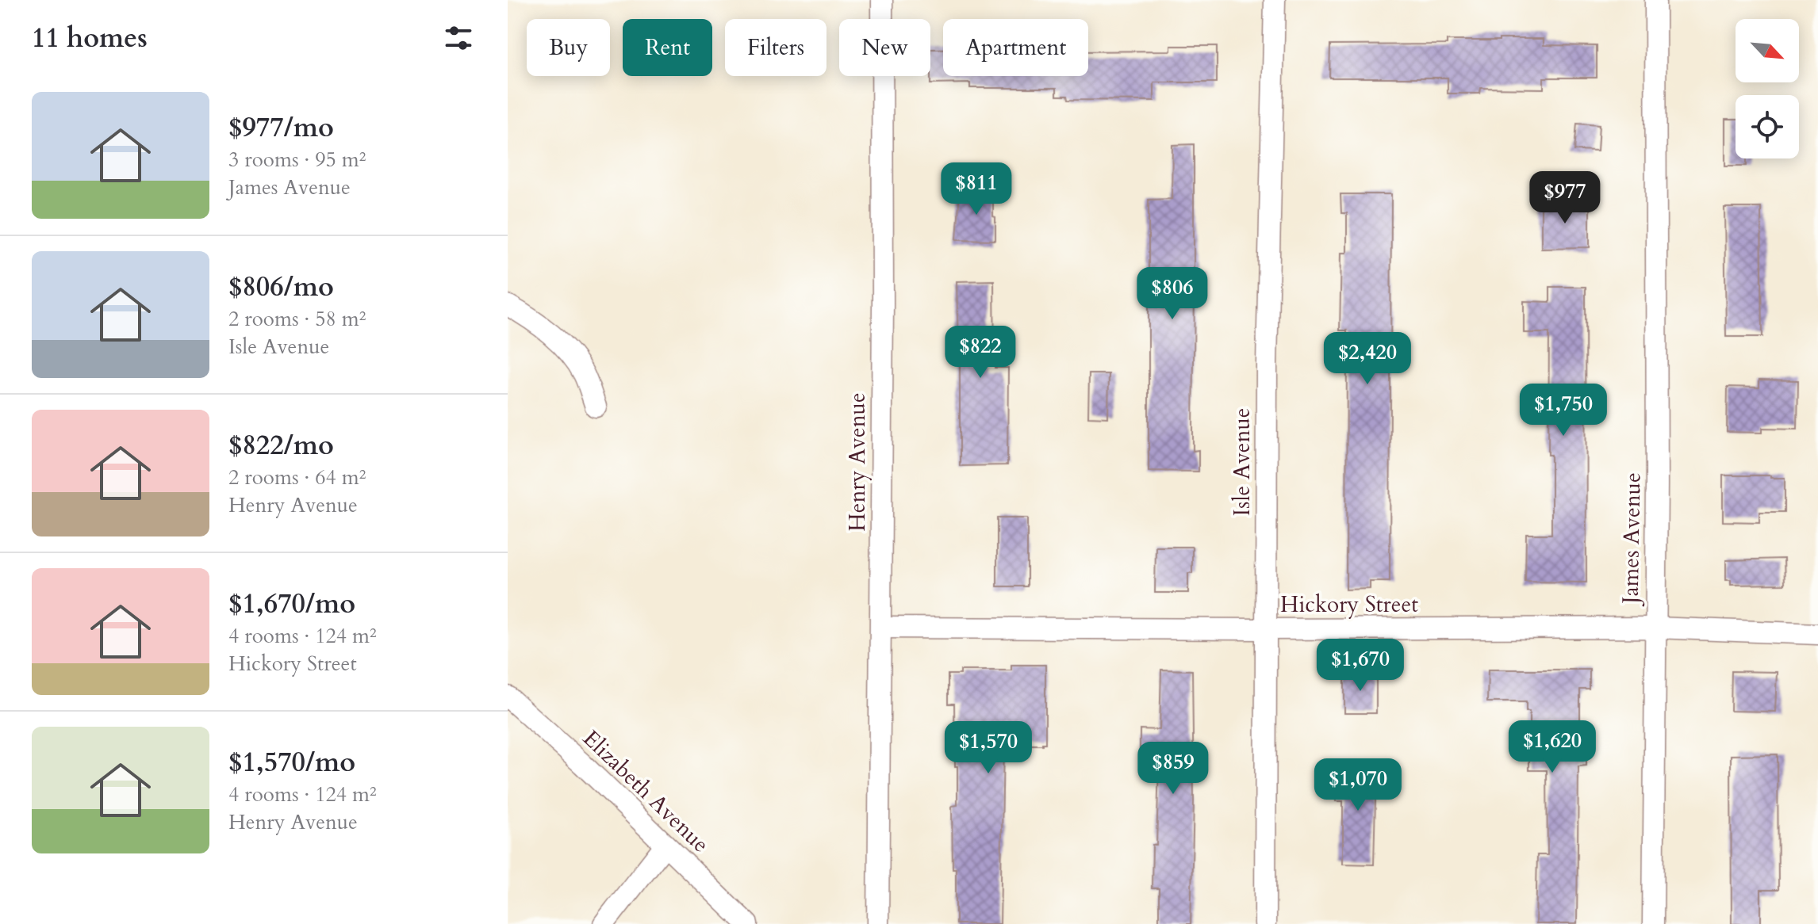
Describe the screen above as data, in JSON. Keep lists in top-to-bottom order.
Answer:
{
  "streets": {
    "street": [
      "Henry Avenue",
      "Isle Avenue",
      "James Avenue",
      "Hickory Street",
      "Elizabeth Avenue"
    ]
  },
  "crossings": [
    ["Henry Avenue", "Hickory Street"],
    ["Isle Avenue", "Hickory Street"],
    ["James Avenue", "Hickory Street"]
  ],
  "north": "bottom right",
  "page": {
    "heading": "11 homes",
    "chip": [
      "Buy",
      "Rent",
      "Filters",
      "New",
      "Apartment"
    ],
    "list": [
      {
        "name": "$977/mo",
        "note": "3 rooms · 95 m² · James Avenue"
      },
      {
        "name": "$806/mo",
        "note": "2 rooms · 58 m² · Isle Avenue"
      },
      {
        "name": "$822/mo",
        "note": "2 rooms · 64 m² · Henry Avenue"
      },
      {
        "name": "$1,670/mo",
        "note": "4 rooms · 124 m² · Hickory Street"
      },
      {
        "name": "$1,570/mo",
        "note": "4 rooms · 124 m² · Henry Avenue"
      }
    ],
    "price": [
      "$811",
      "$977",
      "$806",
      "$822",
      "$2,420",
      "$1,750",
      "$1,670",
      "$1,620",
      "$1,570",
      "$859",
      "$1,070"
    ]
  }
}
